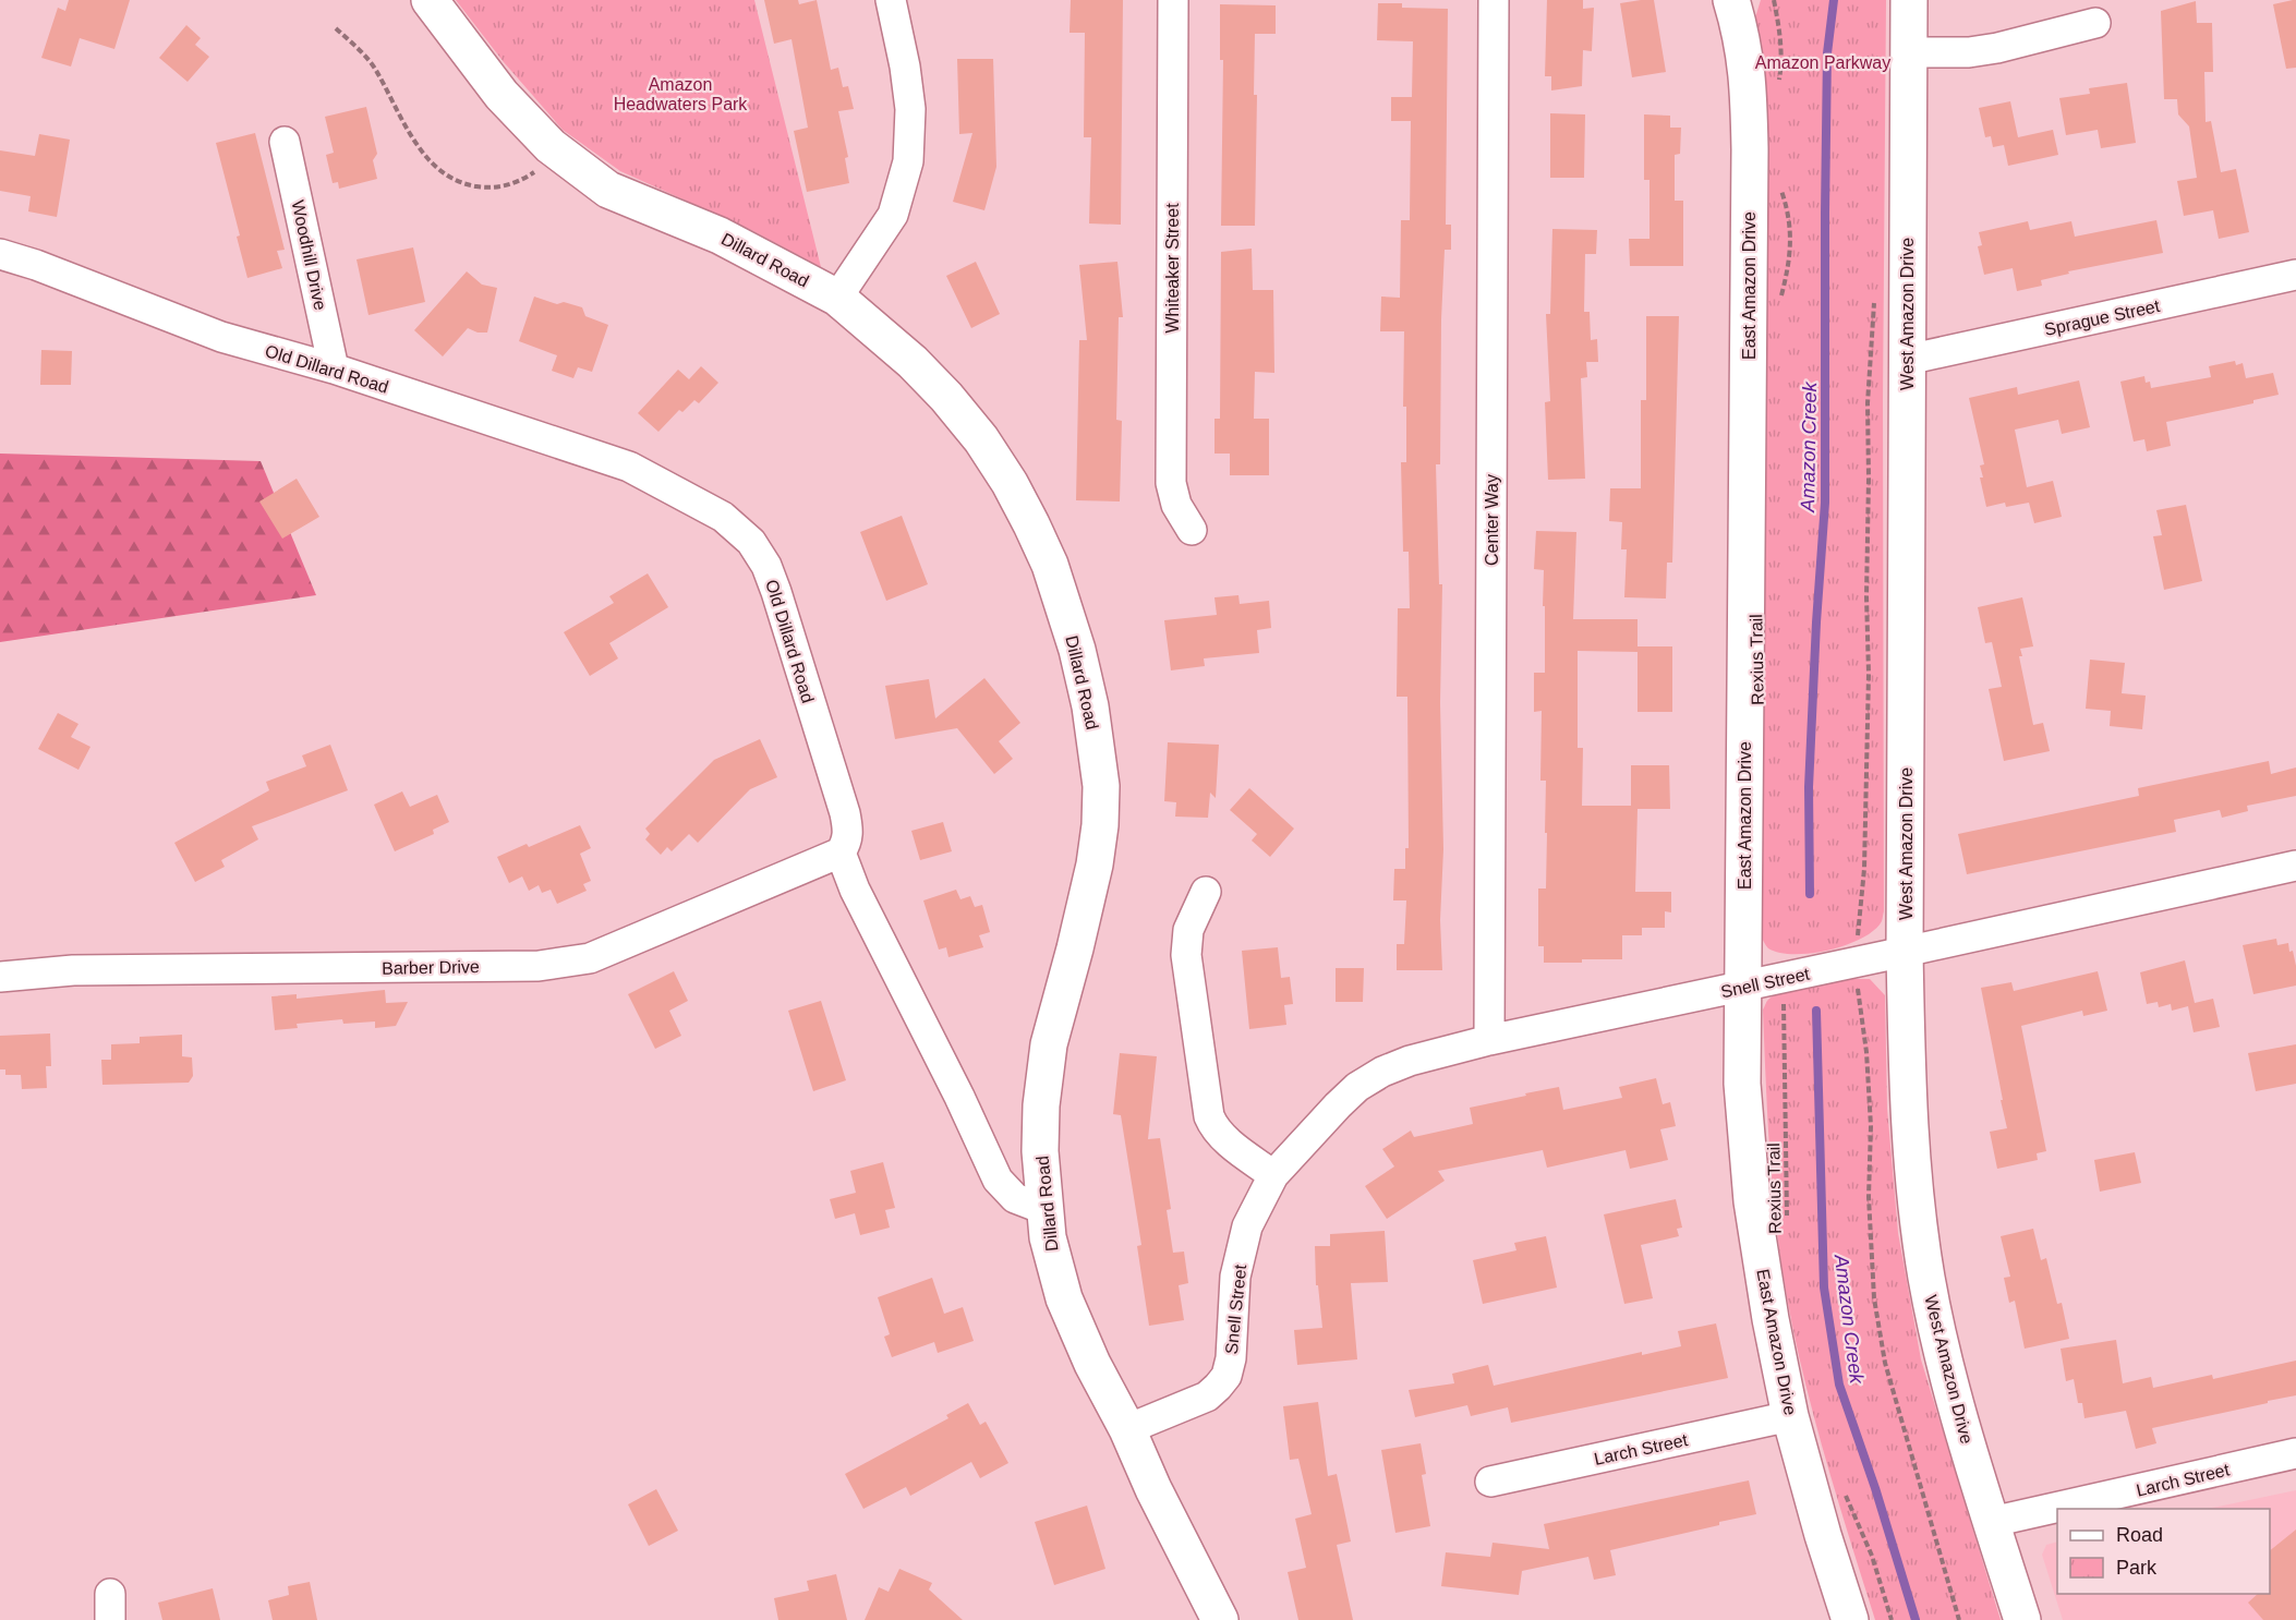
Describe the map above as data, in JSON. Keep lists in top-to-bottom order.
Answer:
{
  "streets": {
    "street": [
      "Woodhill Drive",
      "Dillard Road",
      "Whiteaker Street",
      "East Amazon Drive",
      "West Amazon Drive",
      "Sprague Street",
      "Old Dillard Road",
      "Center Way",
      "Barber Drive",
      "Snell Street",
      "Larch Street"
    ],
    "path": ["Rexius Trail"]
  },
  "crossings": [
    ["Woodhill Drive", "Old Dillard Road"],
    ["Dillard Road", "Snell Street"],
    ["East Amazon Drive", "Snell Street"],
    ["East Amazon Drive", "Larch Street"],
    ["West Amazon Drive", "Sprague Street"],
    ["West Amazon Drive", "Snell Street"],
    ["West Amazon Drive", "Larch Street"],
    ["Old Dillard Road", "Barber Drive"],
    ["Center Way", "Snell Street"],
    ["Rexius Trail", "Snell Street"]
  ],
  "water": ["Amazon Creek"],
  "parks": ["Amazon Parkway", "Amazon Headwaters Park"],
  "legend": ["Road", "Park"]
}
